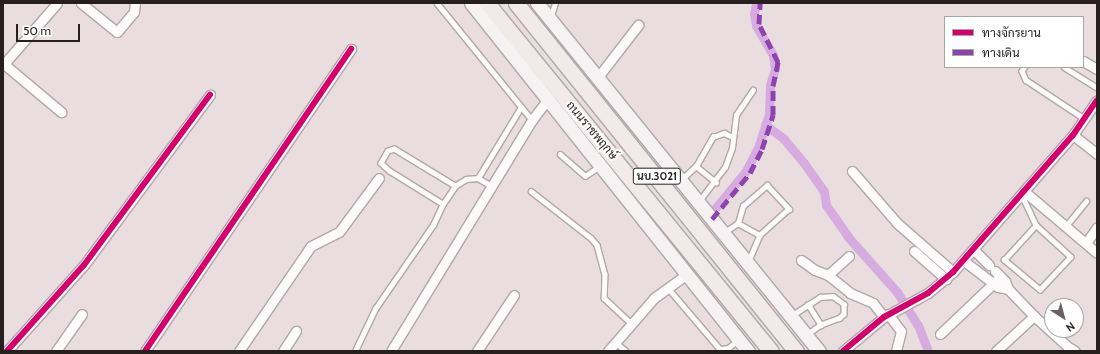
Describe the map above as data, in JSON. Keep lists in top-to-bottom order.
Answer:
{
  "streets": {
    "main road": ["ถนนราชพฤกษ์", "นบ.3021"]
  },
  "legend": ["ทางจักรยาน", "ทางเดิน"],
  "scale_bar": "50 m",
  "north": "bottom right"
}
